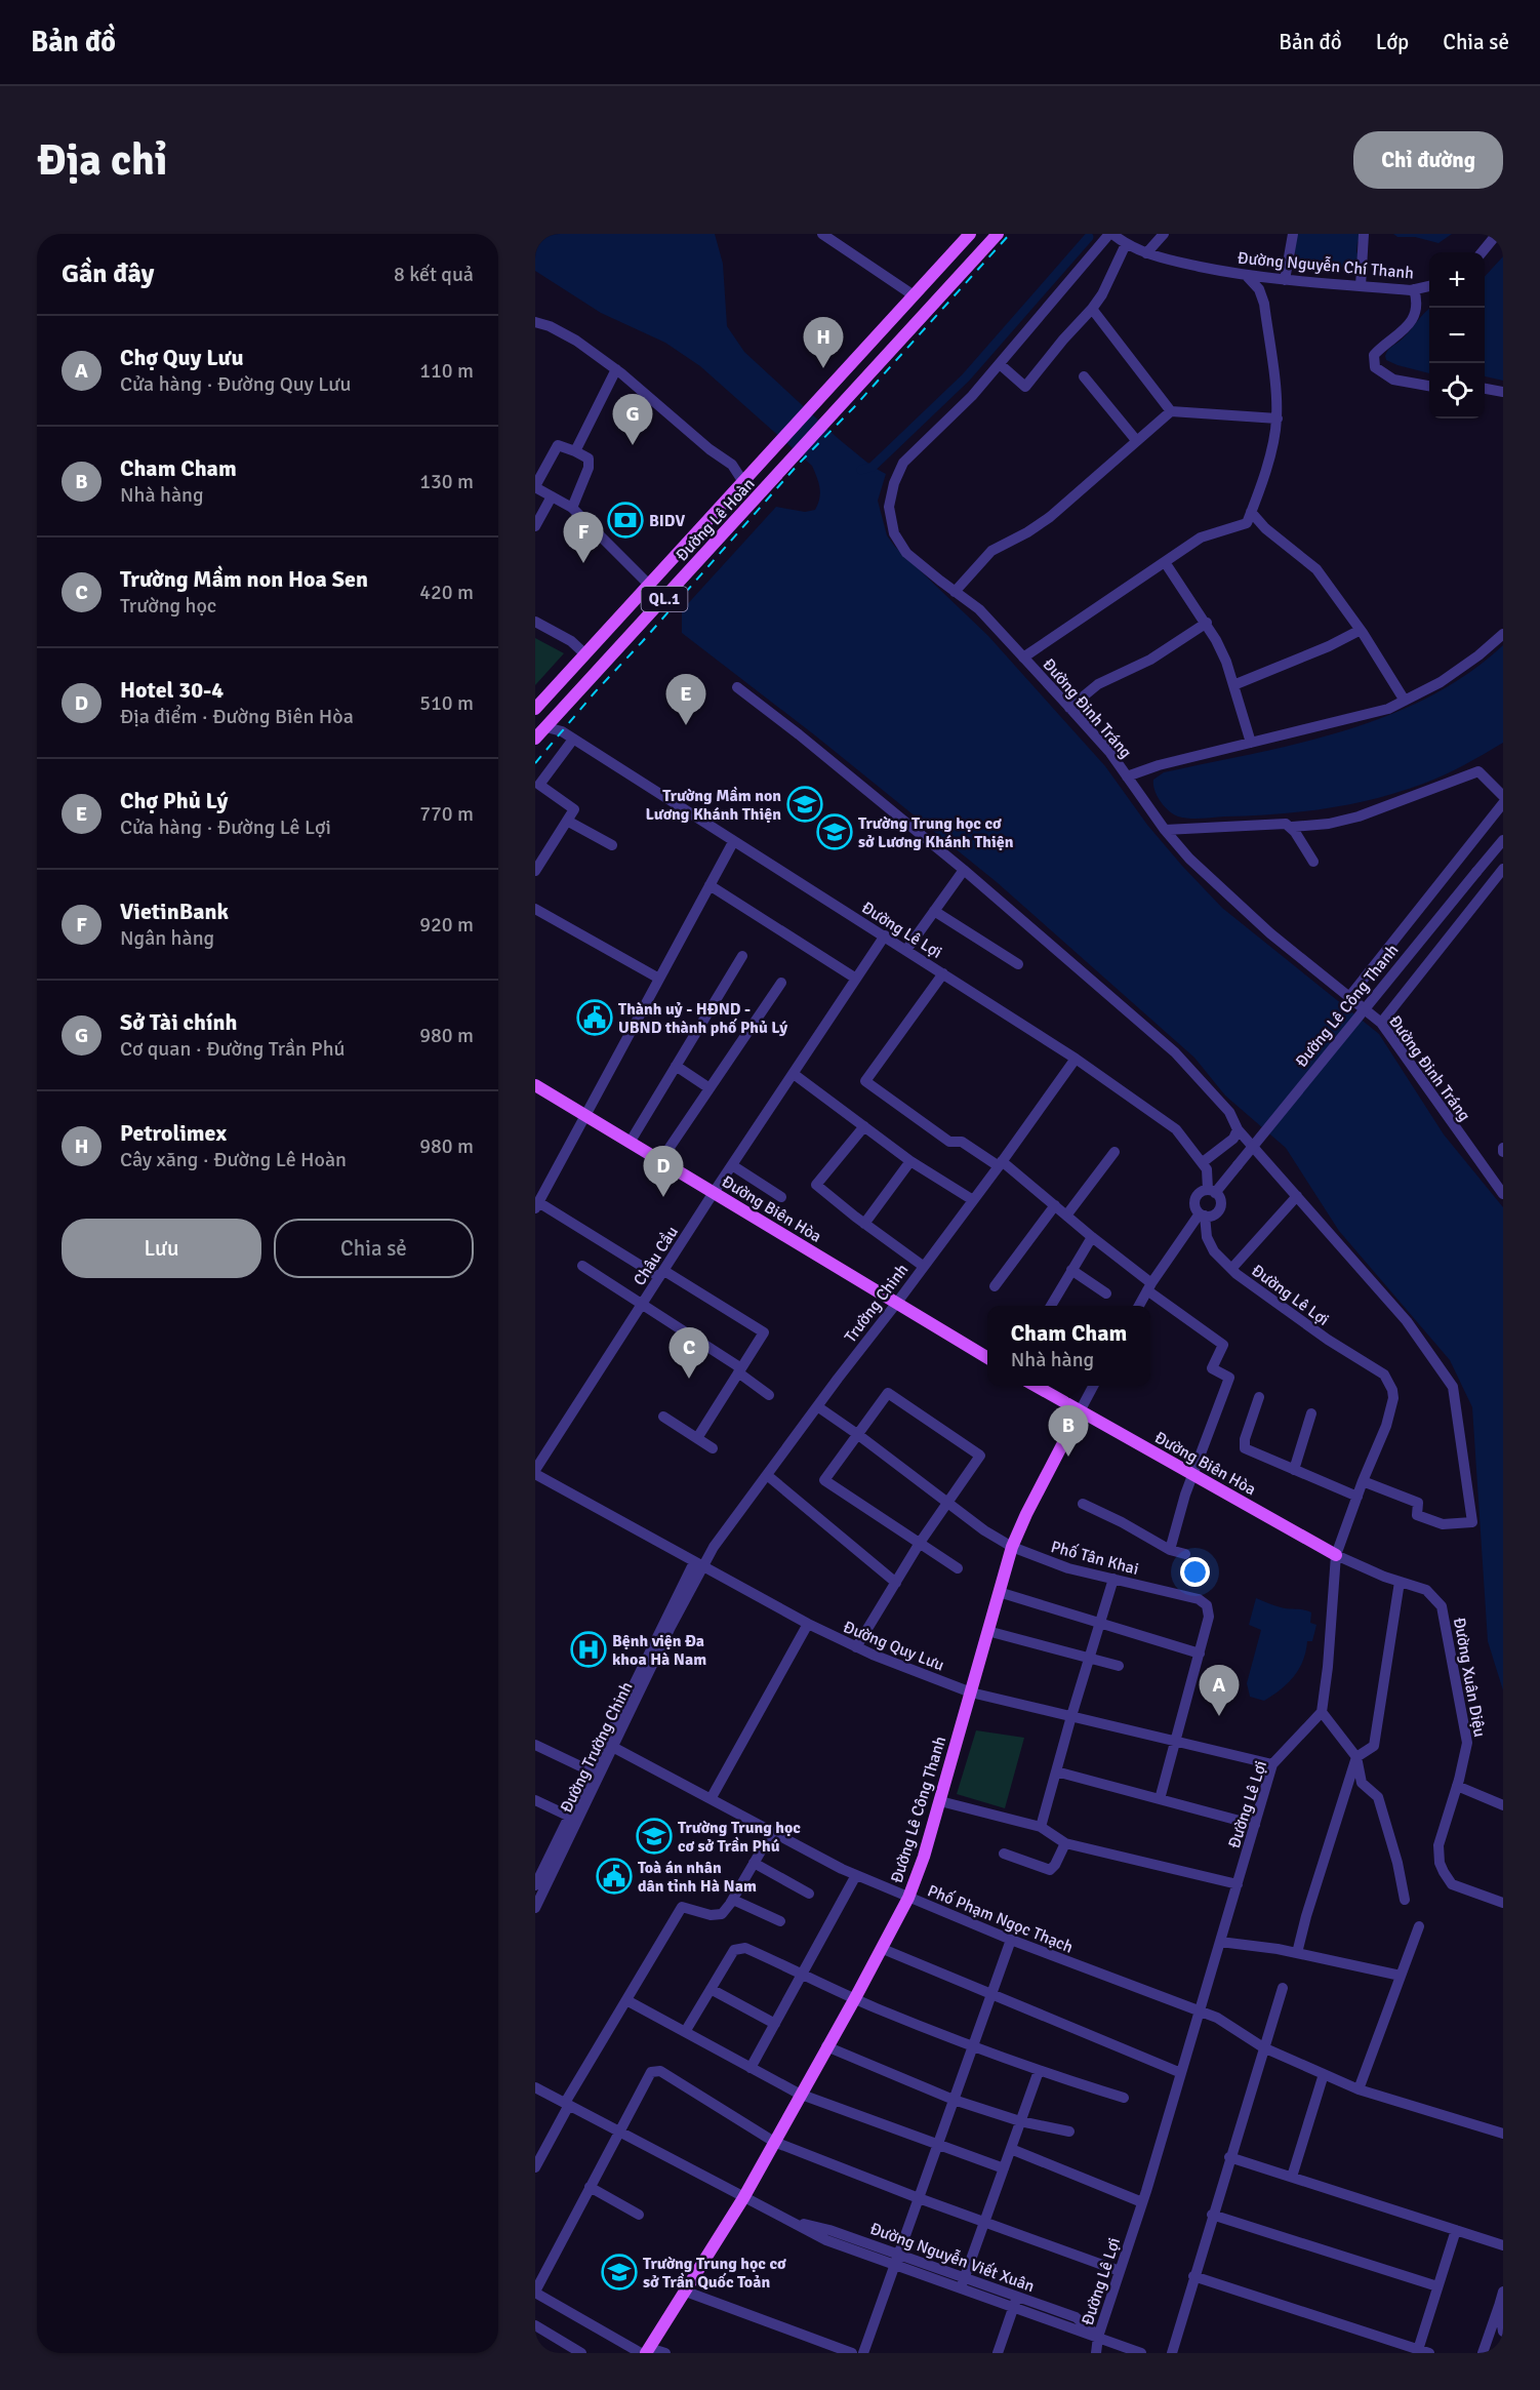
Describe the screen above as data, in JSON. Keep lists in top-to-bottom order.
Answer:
{
  "streets": {
    "main road": [
      "Đường Lê Hoàn",
      "QL.1",
      "Đường Lê Công Thanh",
      "Đường Biên Hòa"
    ],
    "street": [
      "Đường Nguyễn Chí Thanh",
      "Đường Đinh Tráng",
      "Đường Lê Lợi",
      "Châu Cầu",
      "Trường Chinh",
      "Phố Tân Khai",
      "Đường Quy Lưu",
      "Đường Xuân Diệu",
      "Đường Trường Chinh",
      "Phố Phạm Ngọc Thạch",
      "Đường Nguyễn Viết Xuân"
    ]
  },
  "crossings": [
    ["Đường Nguyễn Chí Thanh", "Đường Đinh Tráng"],
    ["Đường Lê Hoàn", "QL.1"],
    ["Đường Lê Hoàn", "Đường Lê Lợi"],
    ["Đường Lê Lợi", "Đường Lê Công Thanh"],
    ["Đường Lê Lợi", "Đường Biên Hòa"],
    ["Đường Lê Lợi", "Châu Cầu"],
    ["Đường Lê Lợi", "Trường Chinh"],
    ["Đường Lê Lợi", "Đường Quy Lưu"],
    ["Đường Lê Lợi", "Đường Xuân Diệu"],
    ["Đường Lê Lợi", "Phố Phạm Ngọc Thạch"],
    ["Đường Lê Lợi", "Đường Nguyễn Viết Xuân"],
    ["Đường Lê Công Thanh", "Đường Biên Hòa"],
    ["Đường Lê Công Thanh", "Phố Tân Khai"],
    ["Đường Lê Công Thanh", "Đường Quy Lưu"],
    ["Đường Lê Công Thanh", "Phố Phạm Ngọc Thạch"],
    ["Đường Lê Công Thanh", "Đường Nguyễn Viết Xuân"],
    ["Đường Biên Hòa", "Châu Cầu"],
    ["Đường Biên Hòa", "Trường Chinh"],
    ["Đường Biên Hòa", "Đường Xuân Diệu"],
    ["Châu Cầu", "Đường Quy Lưu"],
    ["Trường Chinh", "Phố Tân Khai"],
    ["Trường Chinh", "Đường Quy Lưu"],
    ["Trường Chinh", "Đường Trường Chinh"],
    ["Phố Tân Khai", "Đường Quy Lưu"],
    ["Đường Quy Lưu", "Đường Trường Chinh"],
    ["Đường Trường Chinh", "Phố Phạm Ngọc Thạch"]
  ],
  "places": {
    "bank": ["BIDV"],
    "school or university": [
      "Trường Mầm non Lương Khánh Thiện",
      "Trường Trung học cơ sở Lương Khánh Thiện",
      "Trường Trung học cơ sở Trần Phú",
      "Trường Trung học cơ sở Trần Quốc Toản"
    ],
    "public building": ["Thành uỷ - HĐND - UBND thành phố Phủ Lý", "Toà án nhân dân tỉnh Hà Nam"],
    "hospital": ["Bệnh viện Đa khoa Hà Nam"]
  },
  "page": {
    "header": "Bản đồ",
    "nav": ["Bản đồ", "Lớp", "Chia sẻ"],
    "buttons": [
      "Chỉ đường",
      ["Lưu", "Chia sẻ"]
    ],
    "title": "Địa chỉ",
    "heading": ["Gần đây", "8 kết quả"],
    "map_buttons": ["+", "−"],
    "list": [
      {
        "mark": "A",
        "name": "Chợ Quy Lưu",
        "note": "Cửa hàng · Đường Quy Lưu",
        "value": "110 m"
      },
      {
        "mark": "B",
        "name": "Cham Cham",
        "note": "Nhà hàng",
        "value": "130 m"
      },
      {
        "mark": "C",
        "name": "Trường Mầm non Hoa Sen",
        "note": "Trường học",
        "value": "420 m"
      },
      {
        "mark": "D",
        "name": "Hotel 30-4",
        "note": "Địa điểm · Đường Biên Hòa",
        "value": "510 m"
      },
      {
        "mark": "E",
        "name": "Chợ Phủ Lý",
        "note": "Cửa hàng · Đường Lê Lợi",
        "value": "770 m"
      },
      {
        "mark": "F",
        "name": "VietinBank",
        "note": "Ngân hàng",
        "value": "920 m"
      },
      {
        "mark": "G",
        "name": "Sở Tài chính",
        "note": "Cơ quan · Đường Trần Phú",
        "value": "980 m"
      },
      {
        "mark": "H",
        "name": "Petrolimex",
        "note": "Cây xăng · Đường Lê Hoàn",
        "value": "980 m"
      }
    ],
    "pins": [
      "H",
      "G",
      "F",
      "E",
      "D",
      "C",
      "B",
      "A"
    ],
    "popup": ["Cham Cham", "Nhà hàng"]
  }
}
